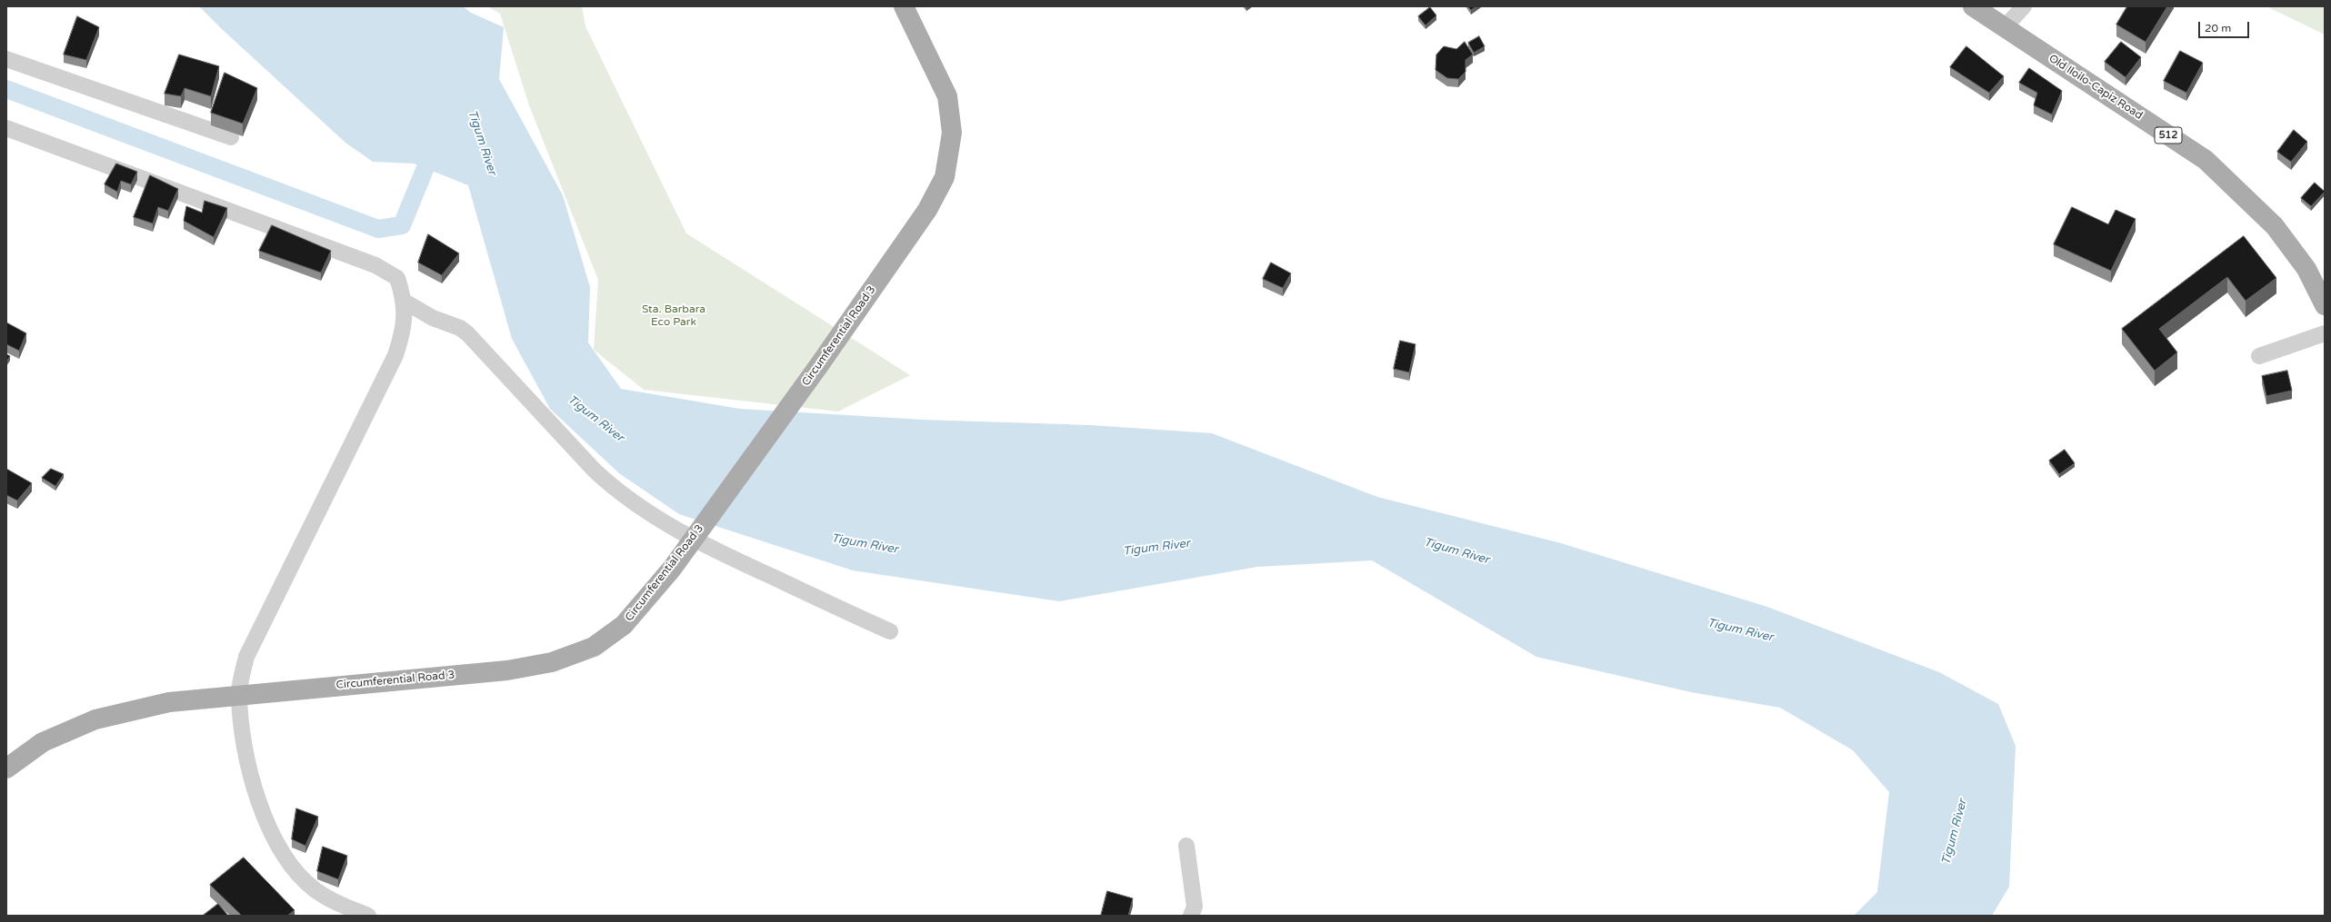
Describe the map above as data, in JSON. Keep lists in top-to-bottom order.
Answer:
{
  "streets": {
    "main road": ["Old Iloilo-Capiz Road", "512", "Circumferential Road 3"]
  },
  "water": ["Tigum River"],
  "parks": ["Sta. Barbara Eco Park"],
  "scale_bar": "20 m"
}
